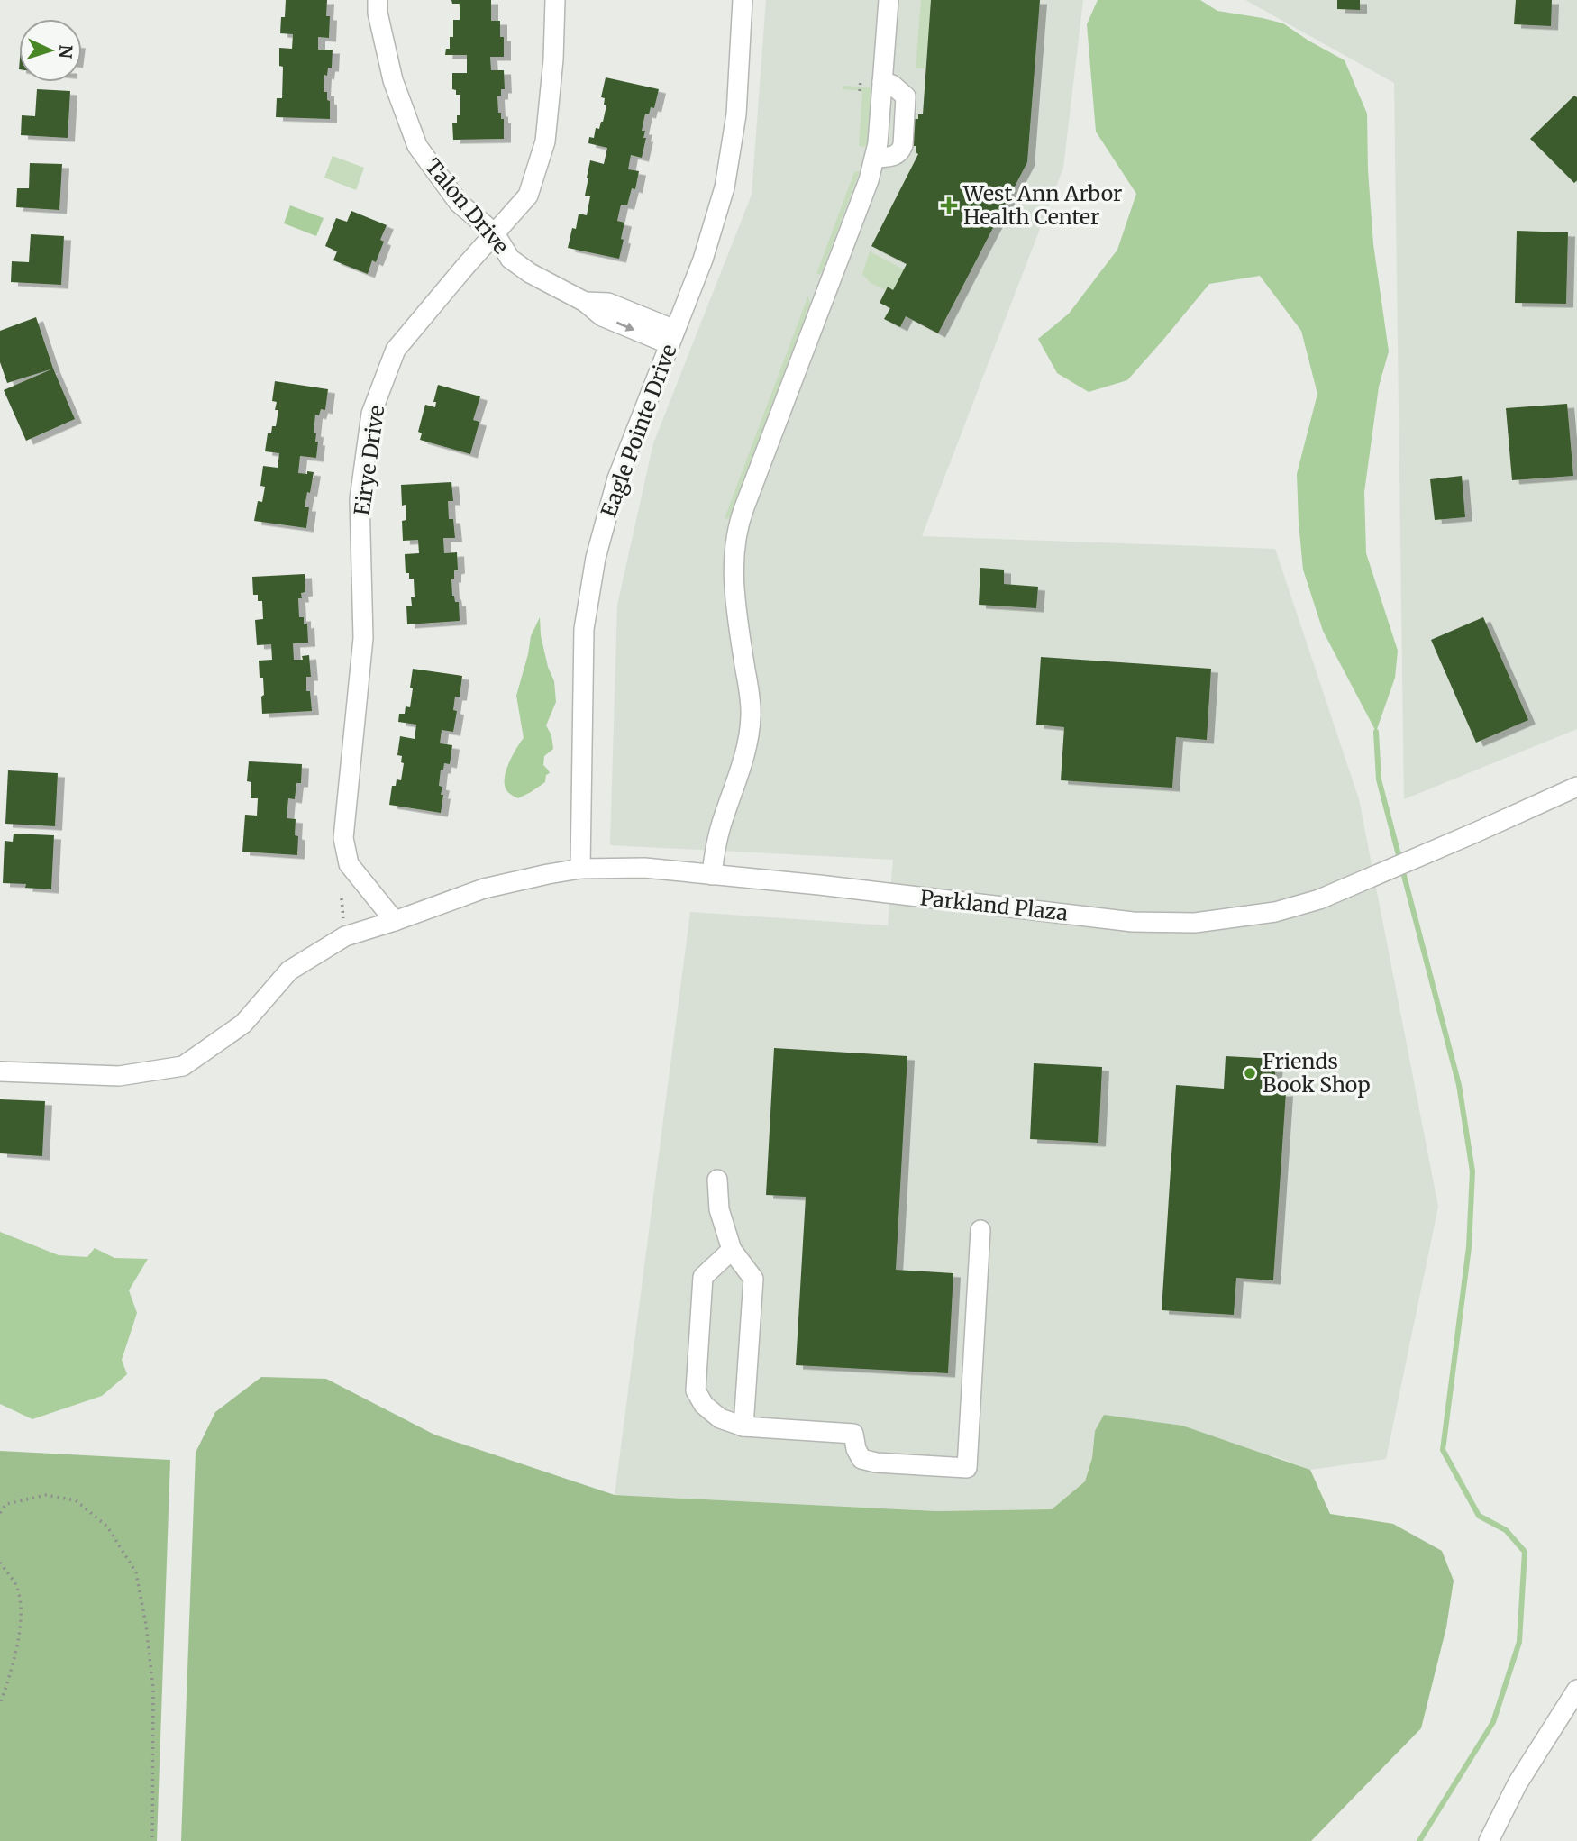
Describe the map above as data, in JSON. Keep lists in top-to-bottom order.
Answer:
{
  "streets": {
    "street": [
      "Talon Drive",
      "Eagle Pointe Drive",
      "Eirye Drive",
      "Parkland Plaza"
    ]
  },
  "crossings": [
    ["Talon Drive", "Eagle Pointe Drive"],
    ["Talon Drive", "Eirye Drive"],
    ["Eagle Pointe Drive", "Parkland Plaza"],
    ["Eirye Drive", "Parkland Plaza"]
  ],
  "places": {
    "health": ["West Ann Arbor Health Center"],
    "other": ["Friends Book Shop"]
  },
  "north": "right"
}
